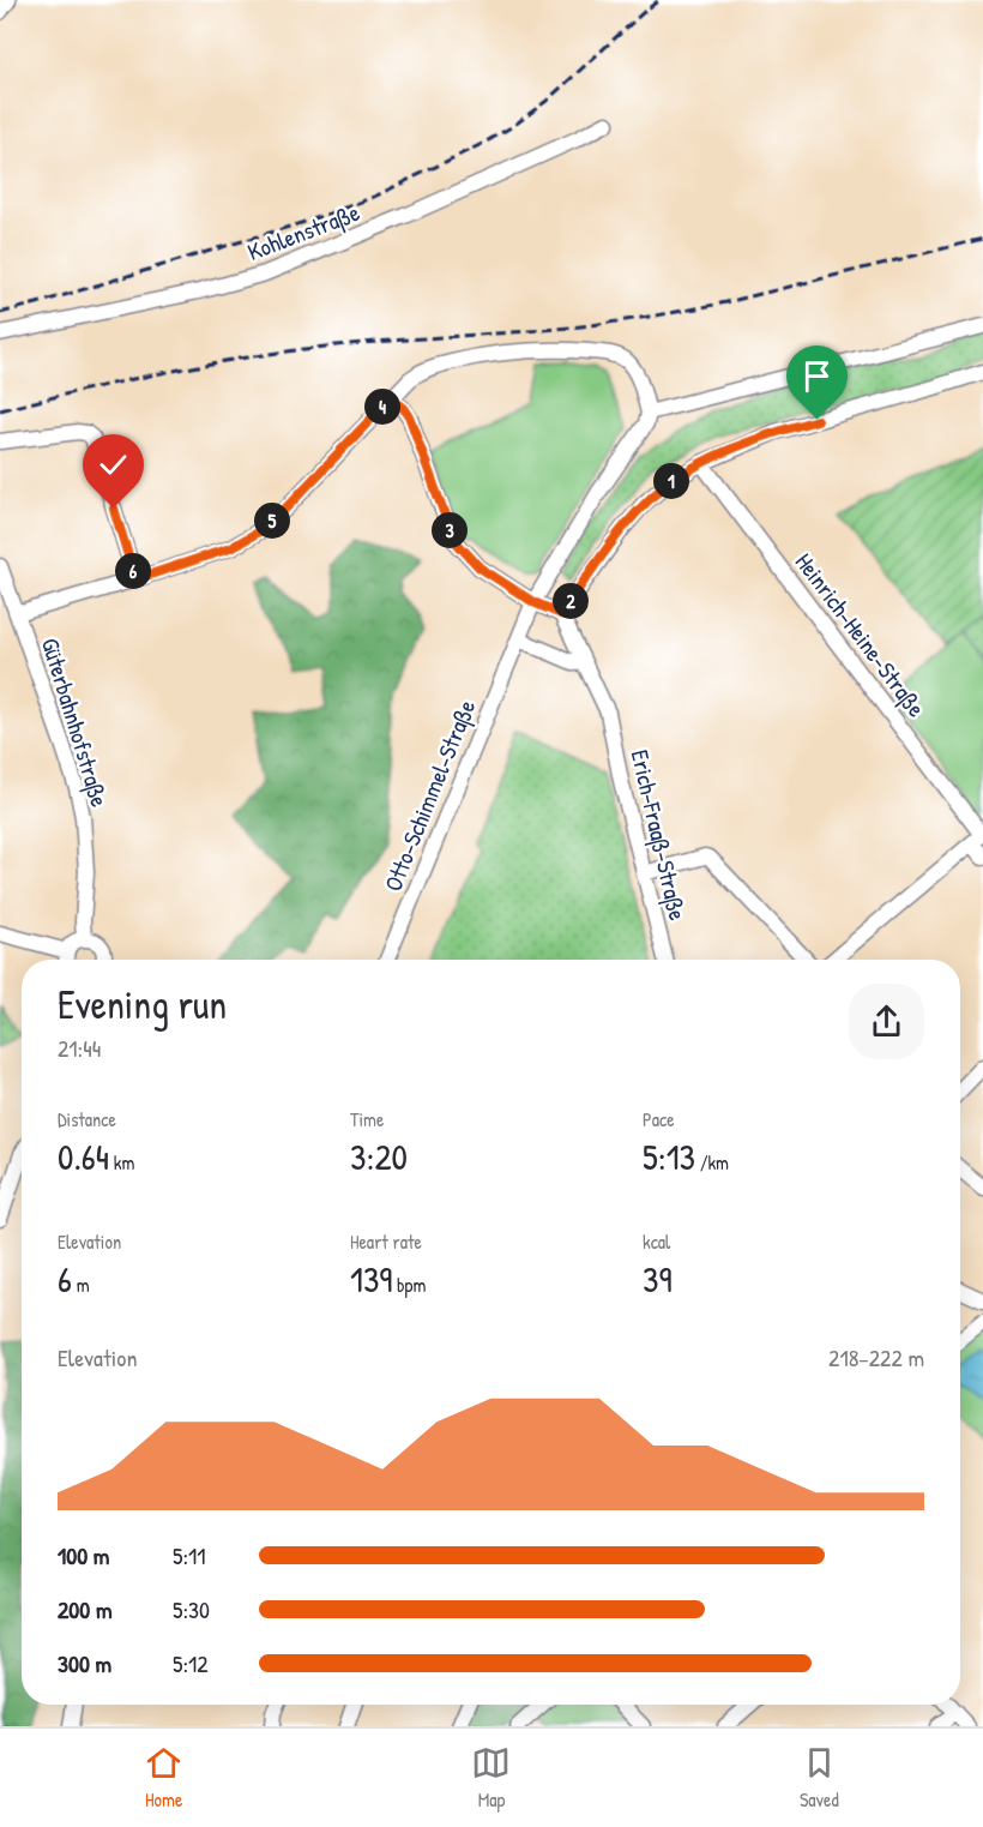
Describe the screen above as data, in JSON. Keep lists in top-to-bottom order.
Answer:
{
  "streets": {
    "street": [
      "Kohlenstraße",
      "Heinrich-Heine-Straße",
      "Güterbahnhofstraße",
      "Otto-Schimmel-Straße",
      "Erich-Fraaß-Straße"
    ]
  },
  "page": {
    "pins": [
      "4",
      "1",
      "5",
      "3",
      "6",
      "2"
    ],
    "heading": ["Evening run", "21:44"],
    "stats": [
      ["Distance", "0.64 km"],
      ["Time", "3:20"],
      ["Pace", "5:13 /km"],
      ["Elevation", "6 m"],
      ["Heart rate", "139 bpm"],
      ["kcal", "39"]
    ],
    "chart": ["Elevation", "218–222 m"],
    "list": [
      {
        "name": "100 m",
        "note": "5:11"
      },
      {
        "name": "200 m",
        "note": "5:30"
      },
      {
        "name": "300 m",
        "note": "5:12"
      }
    ],
    "tabs": ["Home", "Map", "Saved"]
  }
}
